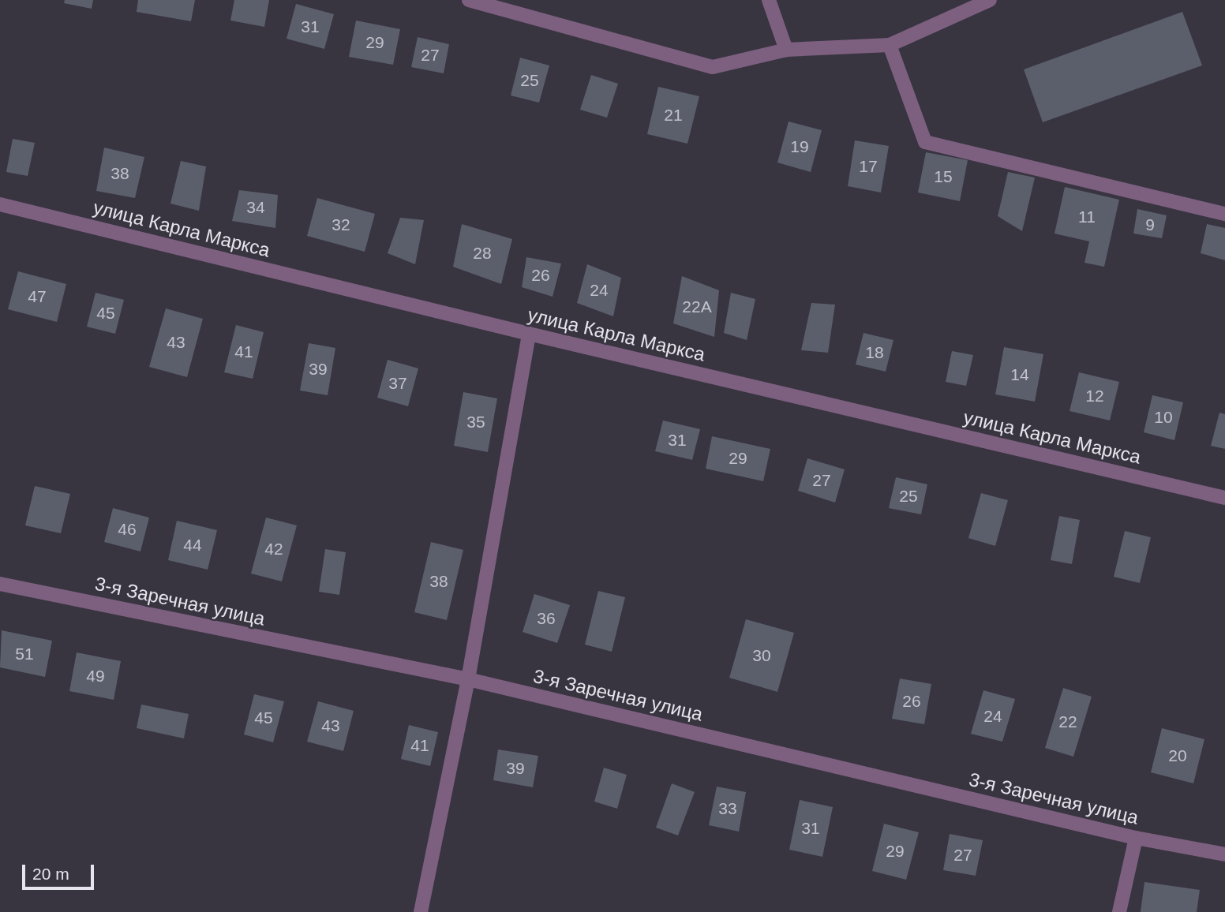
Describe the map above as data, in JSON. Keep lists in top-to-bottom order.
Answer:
{
  "streets": {
    "street": ["улица Карла Маркса", "3-я Заречная улица"]
  },
  "house_numbers": [
    "31",
    "29",
    "27",
    "25",
    "21",
    "19",
    "17",
    "38",
    "15",
    "34",
    "11",
    "32",
    "9",
    "28",
    "26",
    "24",
    "47",
    "22А",
    "45",
    "43",
    "41",
    "18",
    "39",
    "14",
    "37",
    "12",
    "10",
    "35",
    "31",
    "29",
    "27",
    "25",
    "46",
    "44",
    "42",
    "38",
    "36",
    "51",
    "30",
    "49",
    "26",
    "24",
    "45",
    "22",
    "43",
    "41",
    "20",
    "39",
    "33",
    "31",
    "29",
    "27"
  ],
  "scale_bar": "20 m"
}
